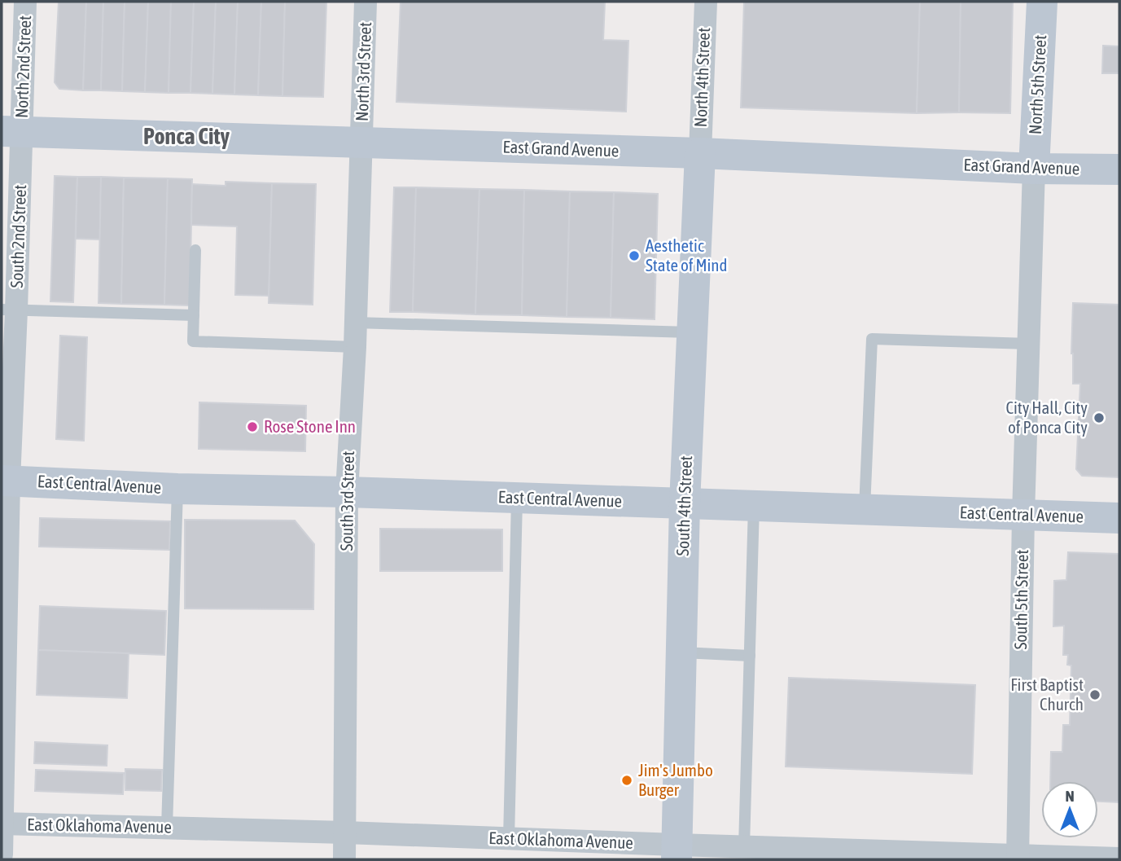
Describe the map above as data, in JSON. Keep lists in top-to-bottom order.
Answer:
{
  "streets": {
    "street": [
      "North 2nd Street",
      "North 3rd Street",
      "North 4th Street",
      "North 5th Street",
      "East Grand Avenue",
      "South 2nd Street",
      "East Central Avenue",
      "South 3rd Street",
      "South 4th Street",
      "South 5th Street",
      "East Oklahoma Avenue"
    ]
  },
  "crossings": [
    ["North 2nd Street", "East Grand Avenue"],
    ["North 2nd Street", "South 2nd Street"],
    ["North 3rd Street", "East Grand Avenue"],
    ["North 3rd Street", "South 3rd Street"],
    ["North 4th Street", "East Grand Avenue"],
    ["North 4th Street", "South 4th Street"],
    ["North 5th Street", "East Grand Avenue"],
    ["North 5th Street", "South 5th Street"],
    ["East Grand Avenue", "South 2nd Street"],
    ["East Grand Avenue", "South 3rd Street"],
    ["East Grand Avenue", "South 4th Street"],
    ["East Grand Avenue", "South 5th Street"],
    ["South 2nd Street", "East Central Avenue"],
    ["South 2nd Street", "East Oklahoma Avenue"],
    ["East Central Avenue", "South 3rd Street"],
    ["East Central Avenue", "South 4th Street"],
    ["East Central Avenue", "South 5th Street"],
    ["South 3rd Street", "East Oklahoma Avenue"],
    ["South 4th Street", "East Oklahoma Avenue"],
    ["South 5th Street", "East Oklahoma Avenue"]
  ],
  "districts": ["Ponca City"],
  "places": [
    "Aesthetic State of Mind",
    "City Hall, City of Ponca City",
    "Rose Stone Inn",
    "First Baptist Church",
    "Jim's Jumbo Burger"
  ],
  "north": "top"
}
